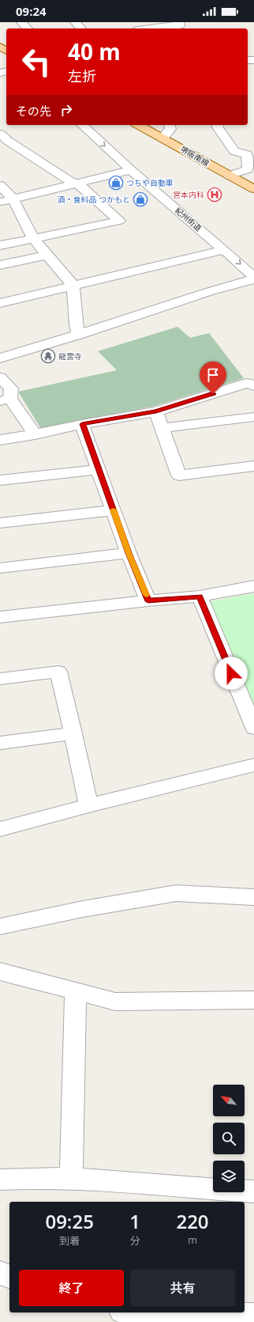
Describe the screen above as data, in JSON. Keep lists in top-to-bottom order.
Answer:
{
  "streets": {
    "main road": ["堺阪南線"],
    "street": ["紀州街道"]
  },
  "places": {
    "shop": ["つちや自動車", "酒・食料品 つかもと"],
    "hospital": ["宮本内科"],
    "temple": ["龍雲寺"]
  },
  "north": "top left",
  "page": {
    "status": "09:24",
    "turn": ["40 m", "左折"],
    "then": "その先",
    "eta": [
      "09:25",
      "到着",
      "1",
      "分",
      "220",
      "m"
    ],
    "buttons": ["終了", "共有"]
  }
}
